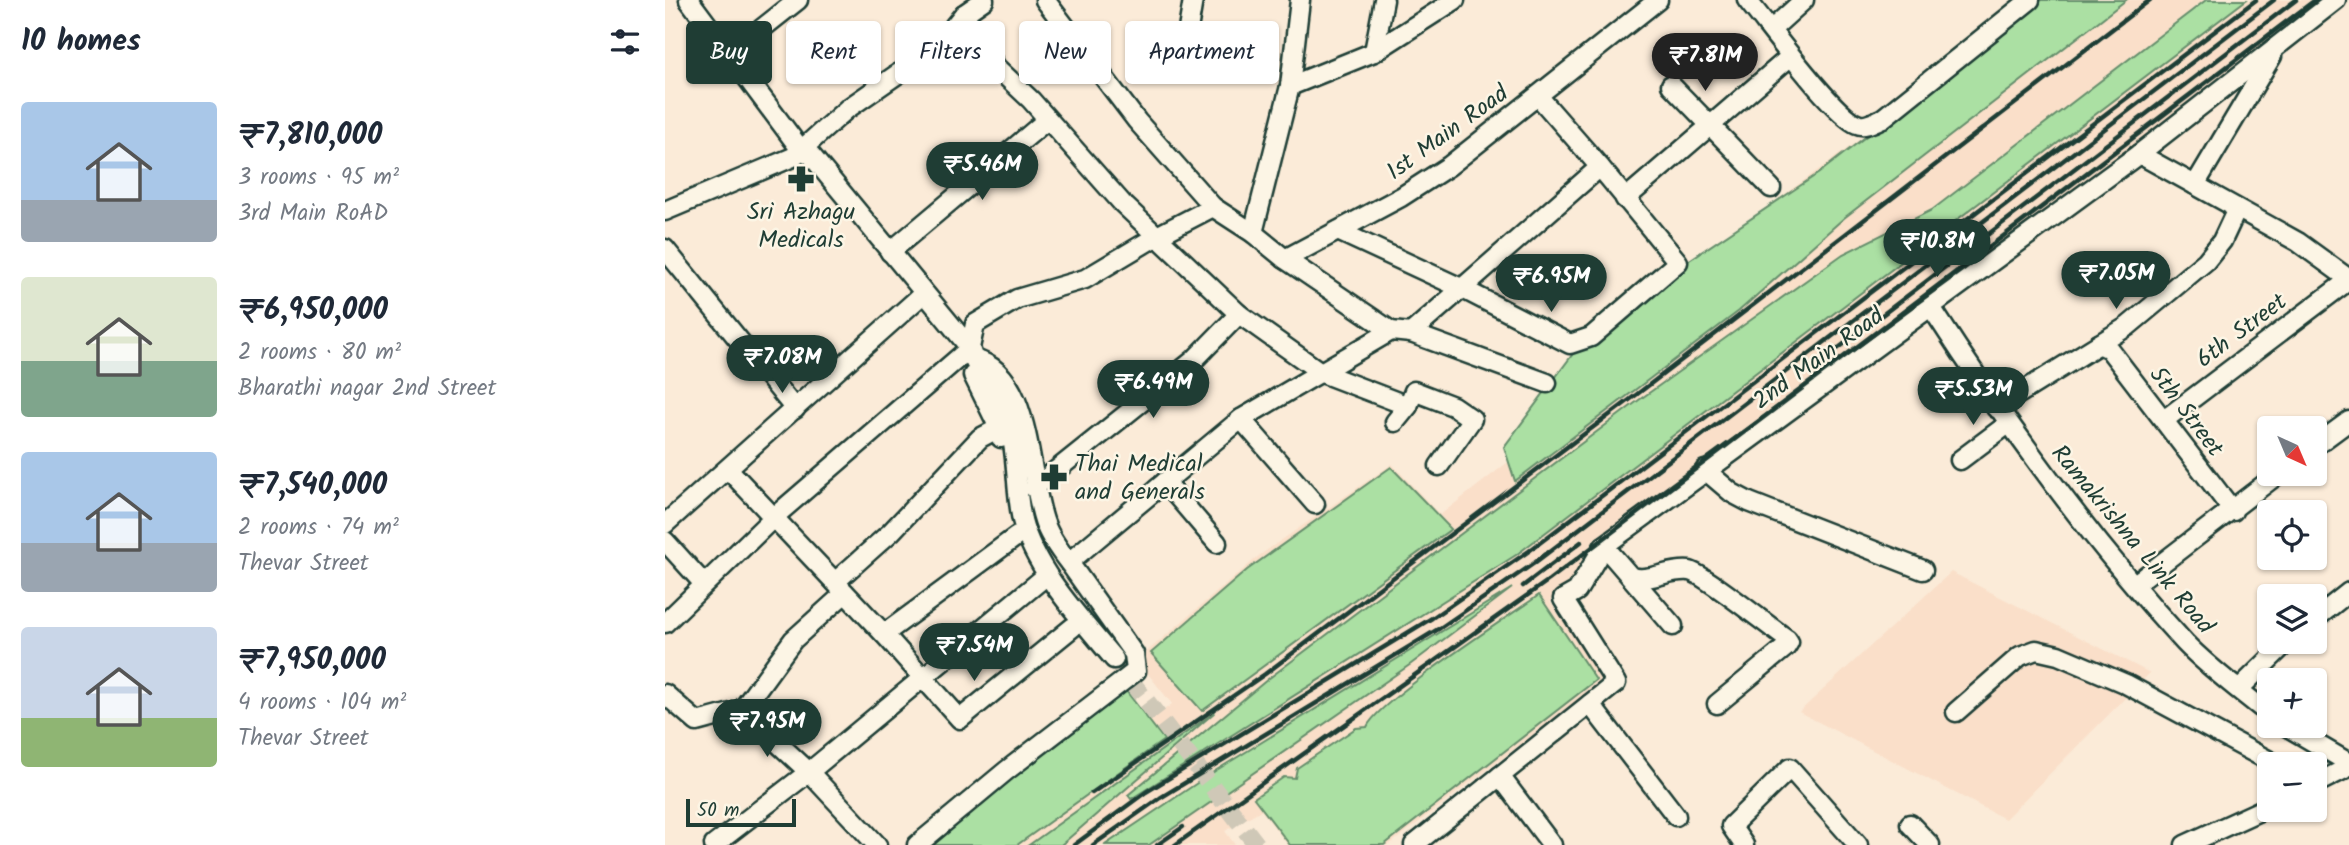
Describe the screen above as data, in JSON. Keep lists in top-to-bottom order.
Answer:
{
  "streets": {
    "street": [
      "1st Main Road",
      "6th Street",
      "2nd Main Road",
      "5th Street",
      "Ramakrishna Link Road"
    ]
  },
  "crossings": [
    ["6th Street", "5th Street"],
    ["2nd Main Road", "Ramakrishna Link Road"]
  ],
  "places": {
    "pharmacy": ["Sri Azhagu Medicals", "Thai Medical and Generals"]
  },
  "scale_bar": "50 m",
  "north": "bottom right",
  "page": {
    "heading": "10 homes",
    "chip": [
      "Buy",
      "Rent",
      "Filters",
      "New",
      "Apartment"
    ],
    "price": [
      "₹7.81M",
      "₹5.46M",
      "₹10.8M",
      "₹7.05M",
      "₹6.95M",
      "₹7.08M",
      "₹6.49M",
      "₹5.53M",
      "₹7.54M",
      "₹7.95M"
    ],
    "list": [
      {
        "name": "₹7,810,000",
        "note": "3 rooms · 95 m² · 3rd Main RoAD"
      },
      {
        "name": "₹6,950,000",
        "note": "2 rooms · 80 m² · Bharathi nagar 2nd Street"
      },
      {
        "name": "₹7,540,000",
        "note": "2 rooms · 74 m² · Thevar Street"
      },
      {
        "name": "₹7,950,000",
        "note": "4 rooms · 104 m² · Thevar Street"
      }
    ],
    "map_buttons": ["+", "−"],
    "scale": "50 m"
  }
}
